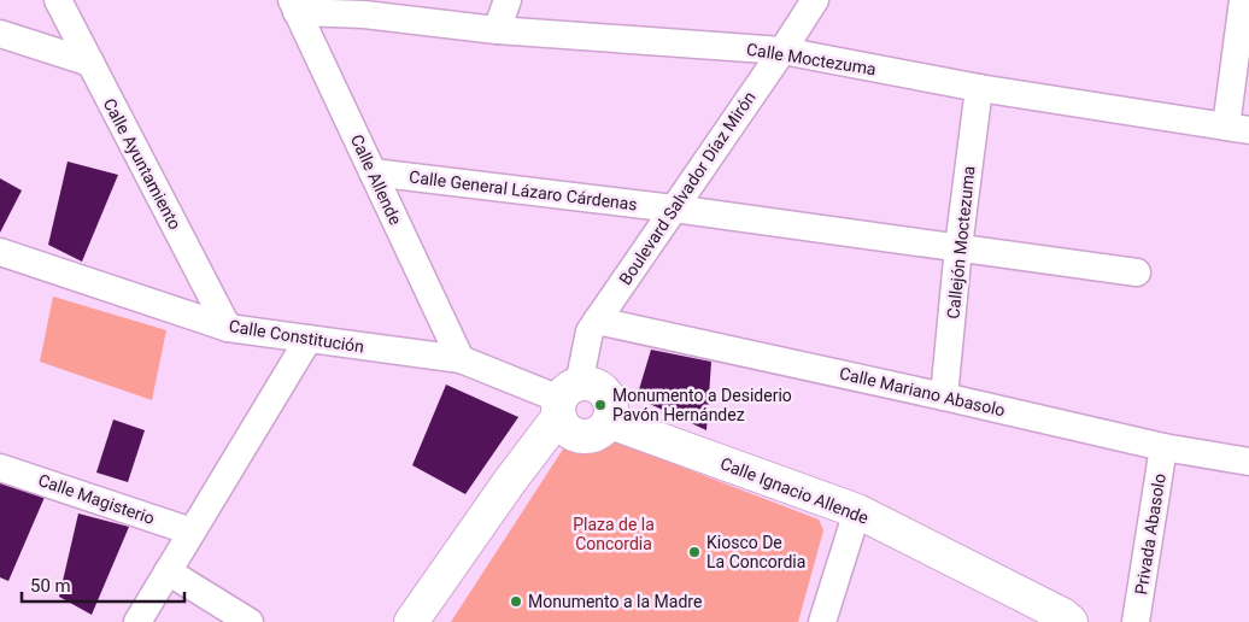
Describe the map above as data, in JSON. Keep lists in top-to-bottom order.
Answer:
{
  "streets": {
    "main road": ["Boulevard Salvador Díaz Mirón", "Calle Ignacio Allende"],
    "street": [
      "Calle Moctezuma",
      "Calle Ayuntamiento",
      "Calle Allende",
      "Calle General Lázaro Cárdenas",
      "Callejón Moctezuma",
      "Calle Constitución",
      "Calle Mariano Abasolo",
      "Calle Magisterio",
      "Privada Abasolo"
    ]
  },
  "crossings": [
    ["Calle Moctezuma", "Calle Allende"],
    ["Calle Moctezuma", "Boulevard Salvador Díaz Mirón"],
    ["Calle Moctezuma", "Callejón Moctezuma"],
    ["Calle Ayuntamiento", "Calle Constitución"],
    ["Calle Allende", "Calle General Lázaro Cárdenas"],
    ["Calle Allende", "Calle Constitución"],
    ["Boulevard Salvador Díaz Mirón", "Calle General Lázaro Cárdenas"],
    ["Boulevard Salvador Díaz Mirón", "Calle Constitución"],
    ["Boulevard Salvador Díaz Mirón", "Calle Mariano Abasolo"],
    ["Boulevard Salvador Díaz Mirón", "Calle Ignacio Allende"],
    ["Callejón Moctezuma", "Calle Mariano Abasolo"],
    ["Calle Constitución", "Calle Ignacio Allende"],
    ["Calle Mariano Abasolo", "Privada Abasolo"]
  ],
  "parks": ["Plaza de la Concordia"],
  "places": ["Monumento a Desiderio Pavón Hernández", "Kiosco De La Concordia", "Monumento a la Madre"],
  "scale_bar": "50 m"
}
